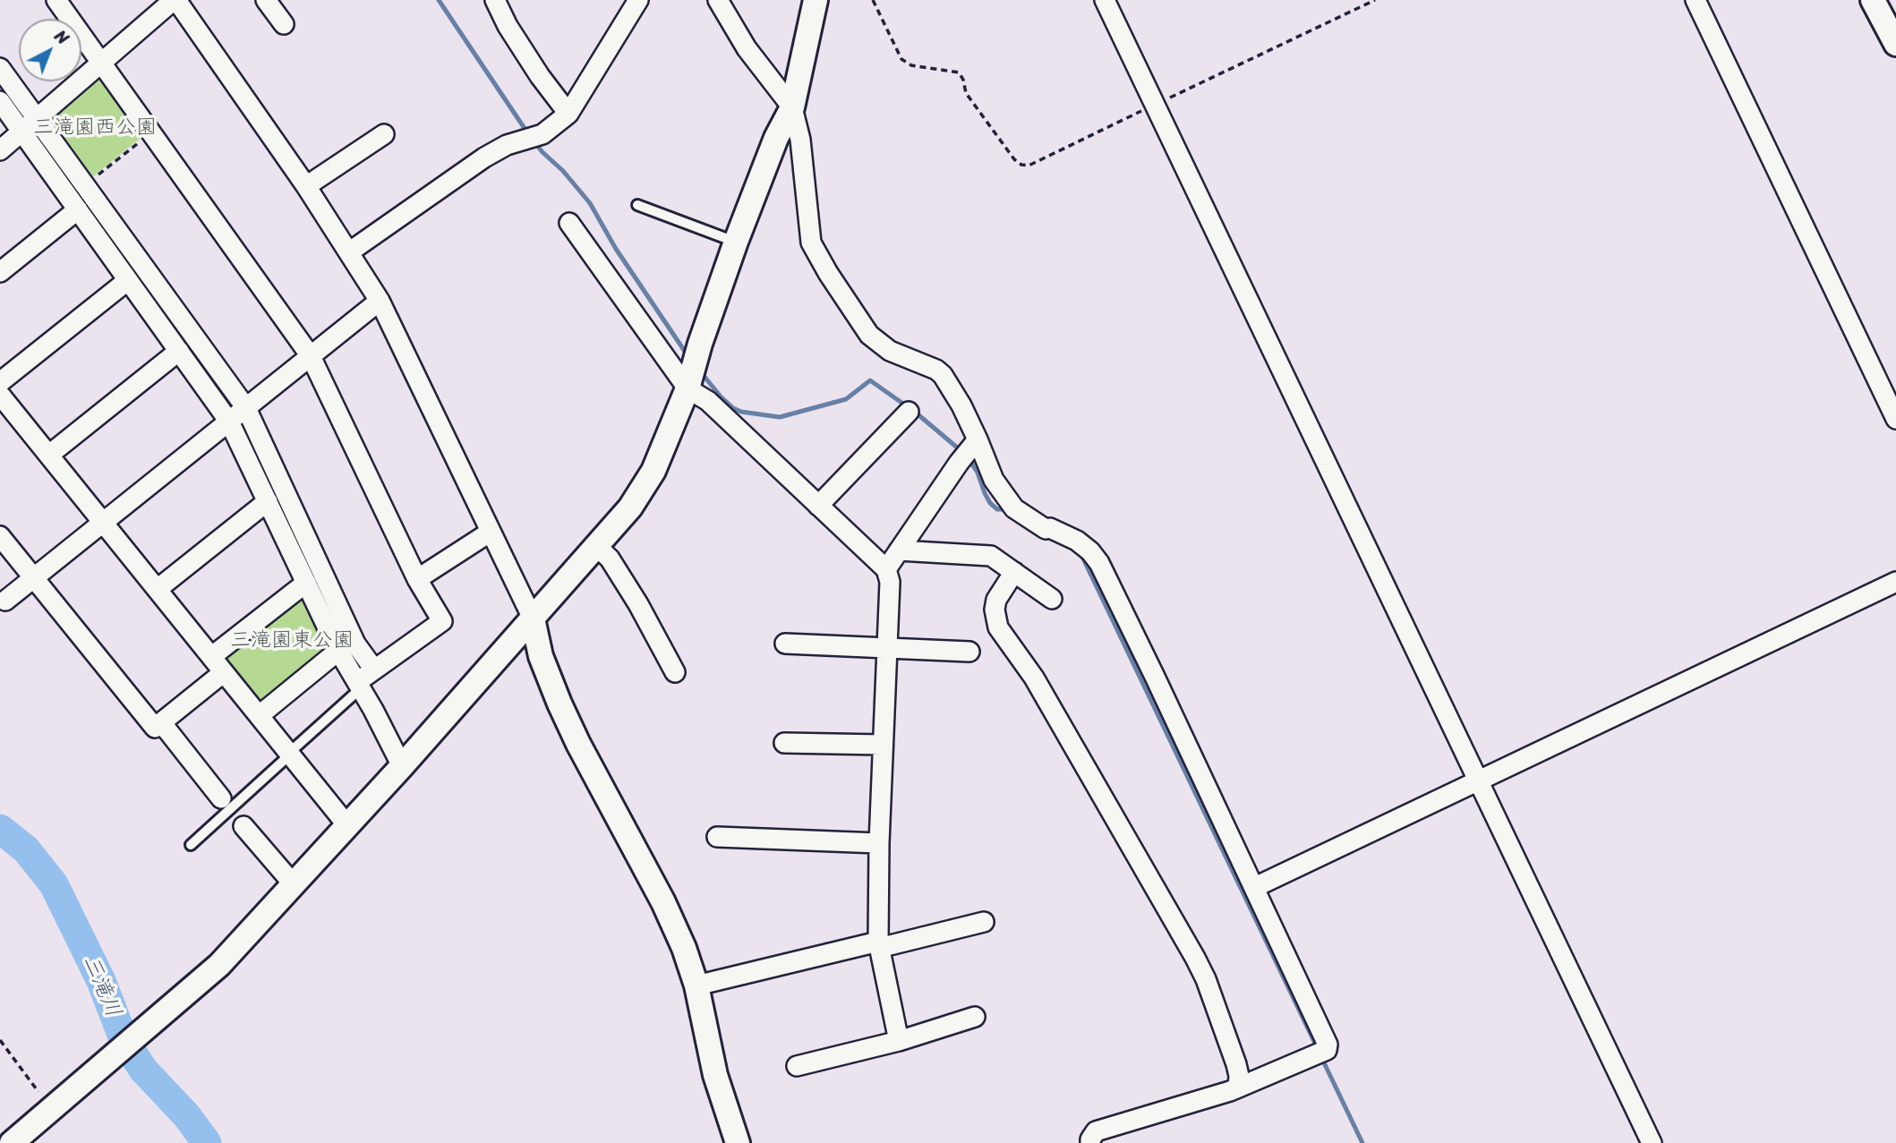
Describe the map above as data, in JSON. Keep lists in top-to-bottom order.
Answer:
{
  "water": ["三滝川"],
  "parks": ["三滝園西公園", "三滝園東公園"],
  "north": "top right"
}
